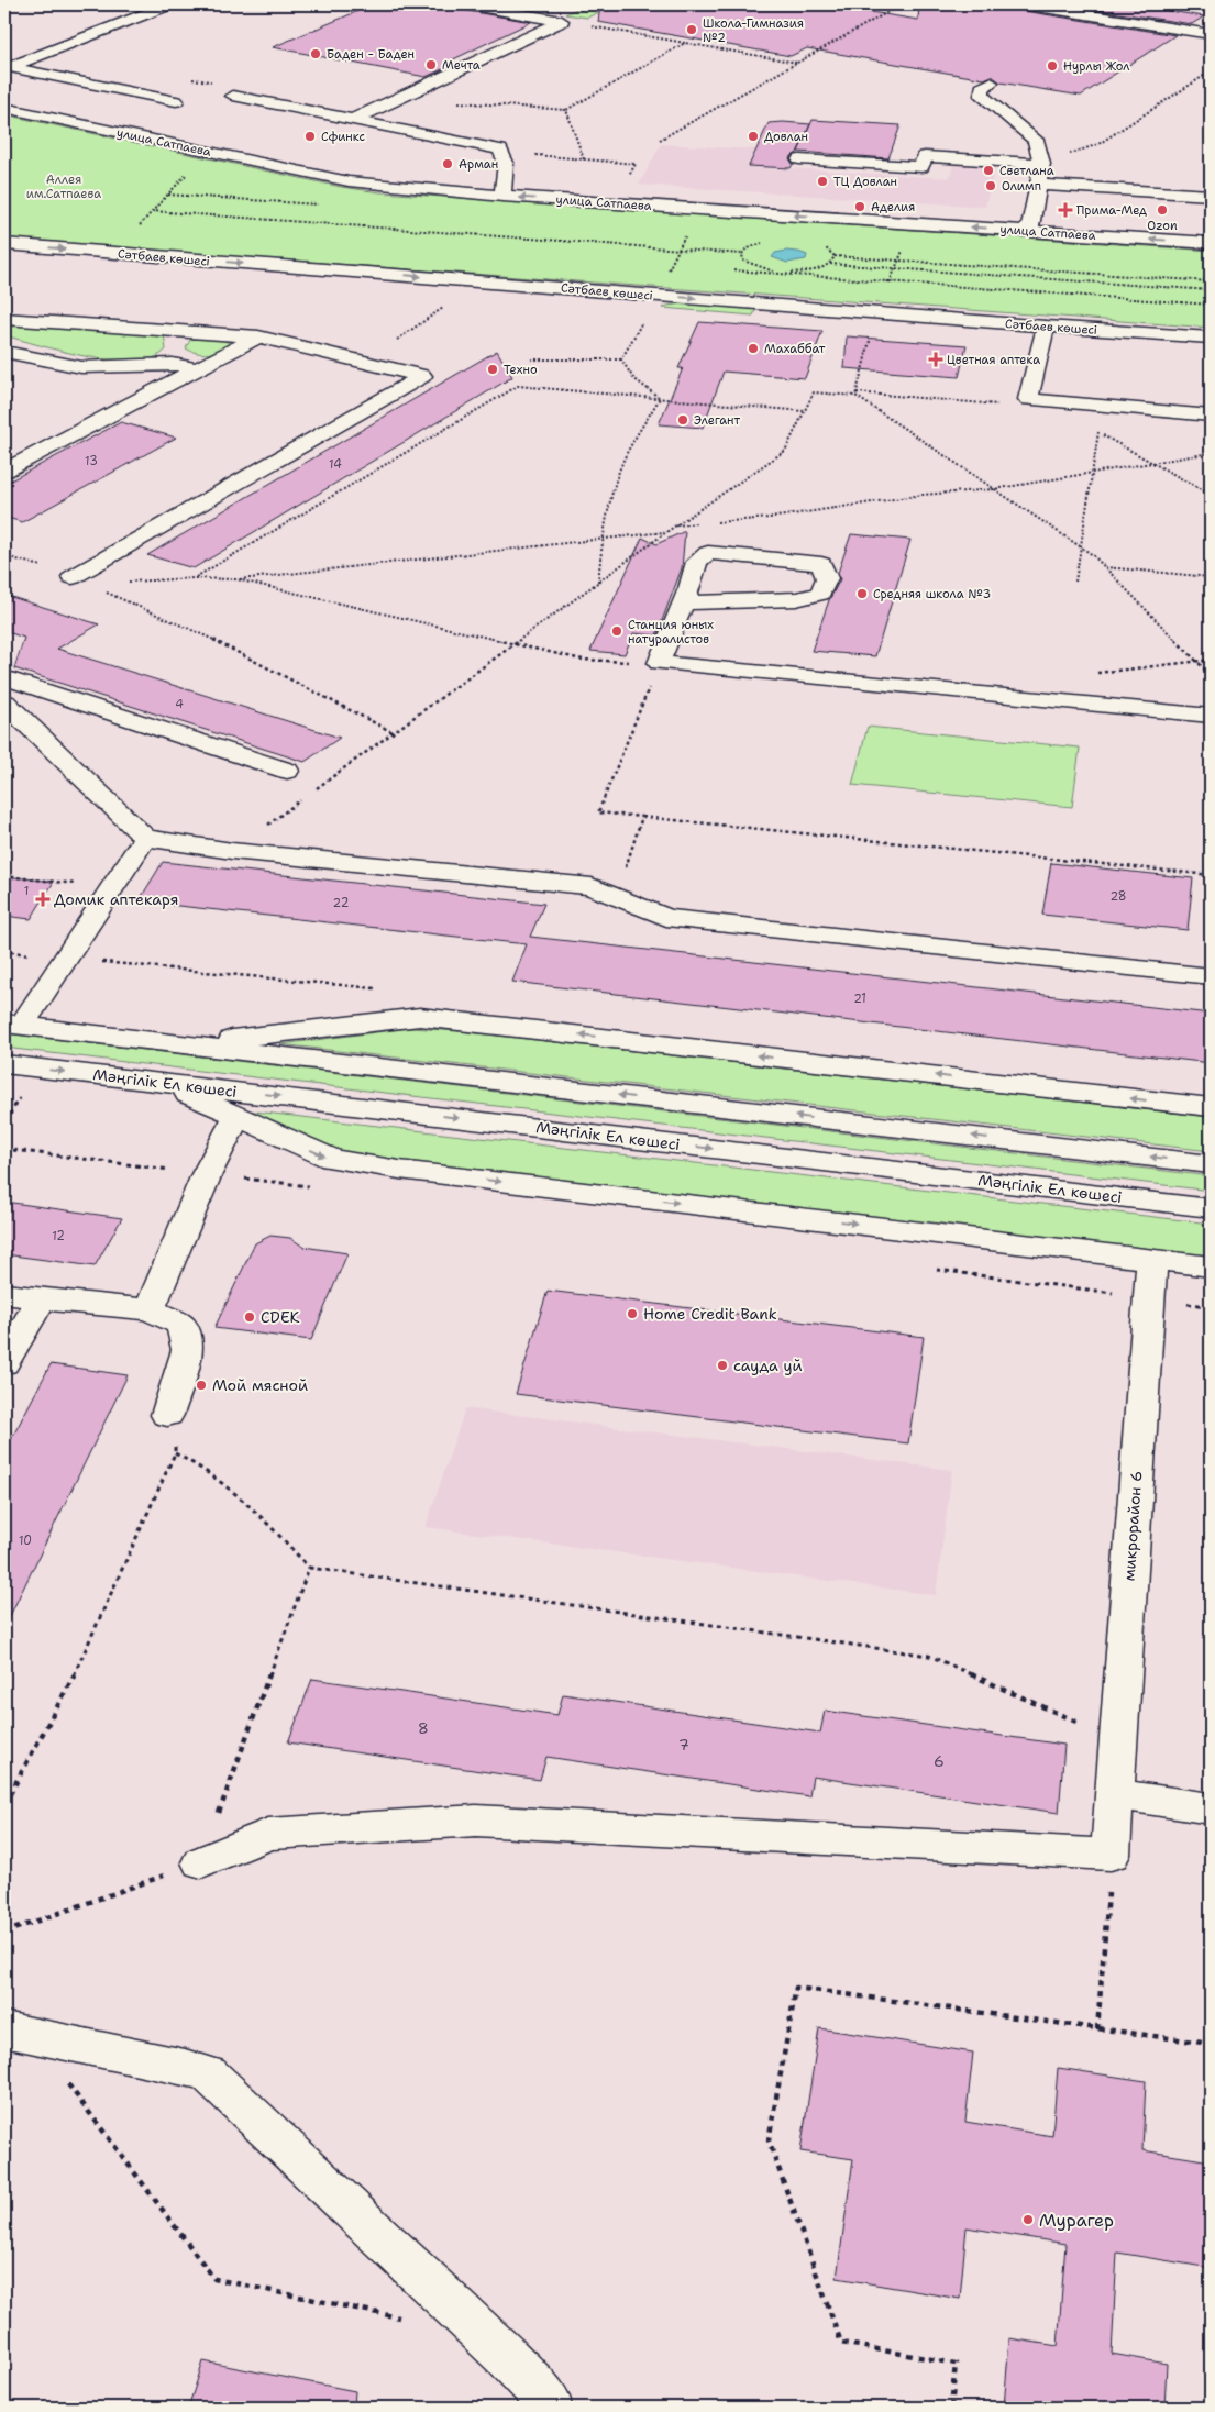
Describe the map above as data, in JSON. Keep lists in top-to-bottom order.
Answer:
{
  "streets": {
    "street": [
      "улица Сатпаева",
      "Сәтбаев көшесі",
      "Мәңгілік Ел көшесі",
      "микрорайон 6"
    ]
  },
  "parks": ["Аллея им.Сатпаева"],
  "places": {
    "other": [
      "Школа-Гимназия №2",
      "Баден - Баден",
      "Мечта",
      "Нурлы Жол",
      "Сфинкс",
      "Довлан",
      "Арман",
      "Светлана",
      "ТЦ Довлан",
      "Олимп",
      "Аделия",
      "Ozon",
      "Махаббат",
      "Техно",
      "Элегант",
      "Средняя школа №3",
      "Станция юных натуралистов",
      "Home Credit Bank",
      "CDEK",
      "сауда уй",
      "Мой мясной",
      "Мурагер"
    ],
    "health": ["Прима-Мед", "Цветная аптека", "Домик аптекаря"]
  },
  "house_numbers": [
    "13",
    "14",
    "4",
    "1",
    "28",
    "22",
    "21",
    "12",
    "10",
    "8",
    "7",
    "6"
  ]
}
